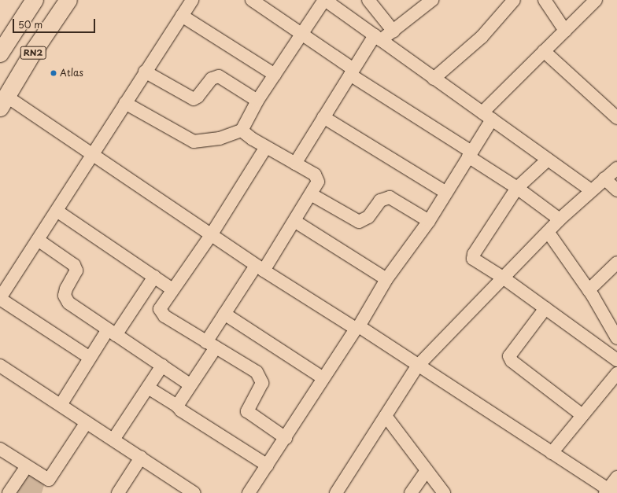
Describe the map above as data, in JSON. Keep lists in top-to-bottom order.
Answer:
{
  "streets": {
    "highway": ["RN2"]
  },
  "places": ["Atlas"],
  "scale_bar": "50 m"
}
